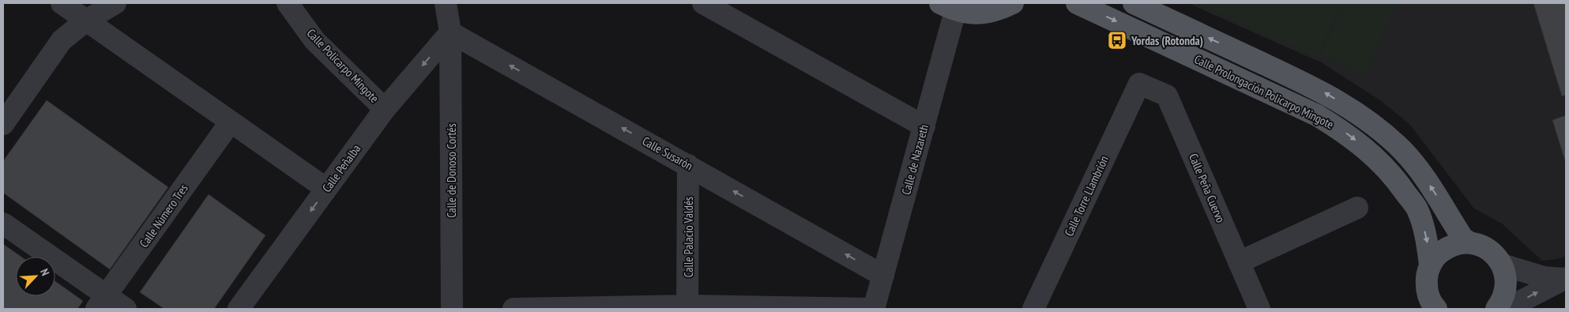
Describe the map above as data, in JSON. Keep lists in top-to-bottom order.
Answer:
{
  "streets": {
    "main road": ["Calle Prolongación Policarpo Mingote"],
    "street": [
      "Calle Policarpo Mingote",
      "Calle Susarón",
      "Calle de Nazareth",
      "Calle Peñalba",
      "Calle de Donoso Cortés",
      "Calle Peña Cuervo",
      "Calle Torre Llambrión",
      "Calle Número Tres",
      "Calle Palacio Valdés"
    ]
  },
  "crossings": [
    ["Calle Policarpo Mingote", "Calle Peñalba"],
    ["Calle Susarón", "Calle de Nazareth"],
    ["Calle Susarón", "Calle Peñalba"],
    ["Calle Susarón", "Calle de Donoso Cortés"],
    ["Calle Susarón", "Calle Palacio Valdés"],
    ["Calle Peñalba", "Calle de Donoso Cortés"],
    ["Calle Peña Cuervo", "Calle Torre Llambrión"]
  ],
  "one_way": ["Calle Peñalba"],
  "places": {
    "bus stop": ["Yordas (Rotonda)"]
  },
  "north": "top right"
}
